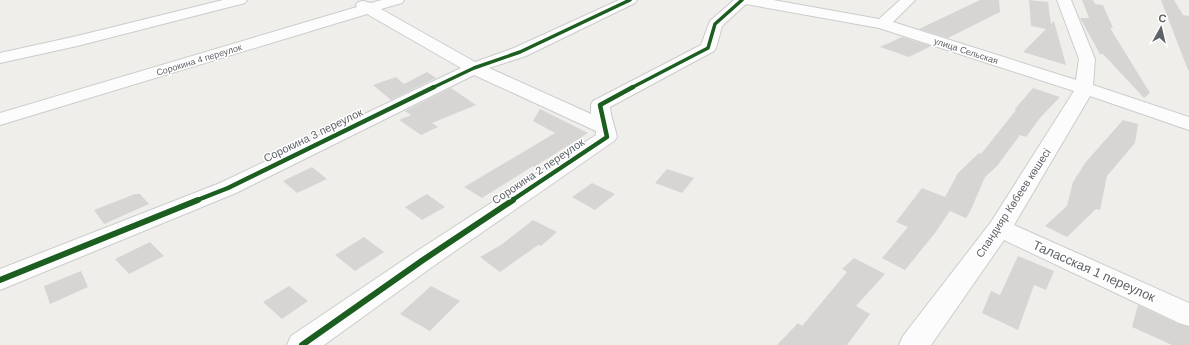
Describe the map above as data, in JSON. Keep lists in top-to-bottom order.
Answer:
{
  "streets": {
    "street": [
      "улица Сельская",
      "Сорокина 4 переулок",
      "Сорокина 3 переулок",
      "Сорокина 2 переулок",
      "Спандияр Көбеев көшесі",
      "Таласская 1 переулок"
    ]
  },
  "crossings": [
    ["улица Сельская", "Спандияр Көбеев көшесі"],
    ["Спандияр Көбеев көшесі", "Таласская 1 переулок"]
  ],
  "north": "top"
}
